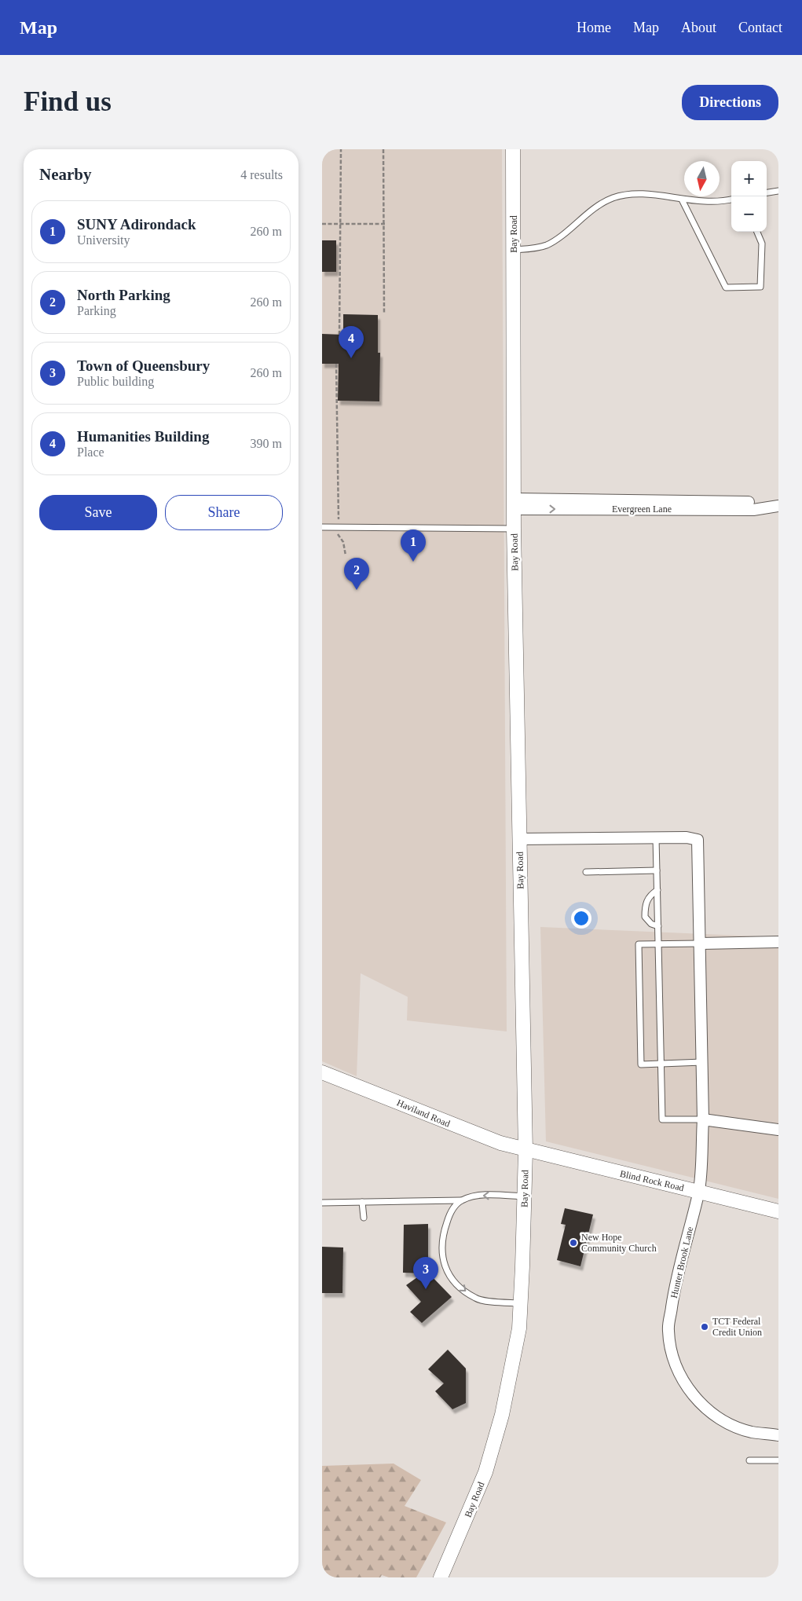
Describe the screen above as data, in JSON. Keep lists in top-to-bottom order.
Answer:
{
  "streets": {
    "street": [
      "Bay Road",
      "Evergreen Lane",
      "Haviland Road",
      "Blind Rock Road",
      "Hunter Brook Lane"
    ]
  },
  "crossings": [
    ["Bay Road", "Evergreen Lane"],
    ["Bay Road", "Haviland Road"],
    ["Bay Road", "Blind Rock Road"],
    ["Haviland Road", "Blind Rock Road"],
    ["Blind Rock Road", "Hunter Brook Lane"]
  ],
  "places": ["New Hope Community Church", "TCT Federal Credit Union"],
  "north": "bottom",
  "page": {
    "header": "Map",
    "nav": [
      "Home",
      "Map",
      "About",
      "Contact"
    ],
    "buttons": [
      "Directions",
      ["Save", "Share"]
    ],
    "title": "Find us",
    "heading": ["Nearby", "4 results"],
    "map_buttons": ["+", "−"],
    "list": [
      {
        "mark": "1",
        "name": "SUNY Adirondack",
        "note": "University",
        "value": "260 m"
      },
      {
        "mark": "2",
        "name": "North Parking",
        "note": "Parking",
        "value": "260 m"
      },
      {
        "mark": "3",
        "name": "Town of Queensbury",
        "note": "Public building",
        "value": "260 m"
      },
      {
        "mark": "4",
        "name": "Humanities Building",
        "note": "Place",
        "value": "390 m"
      }
    ],
    "pins": [
      "4",
      "1",
      "2",
      "3"
    ]
  }
}
